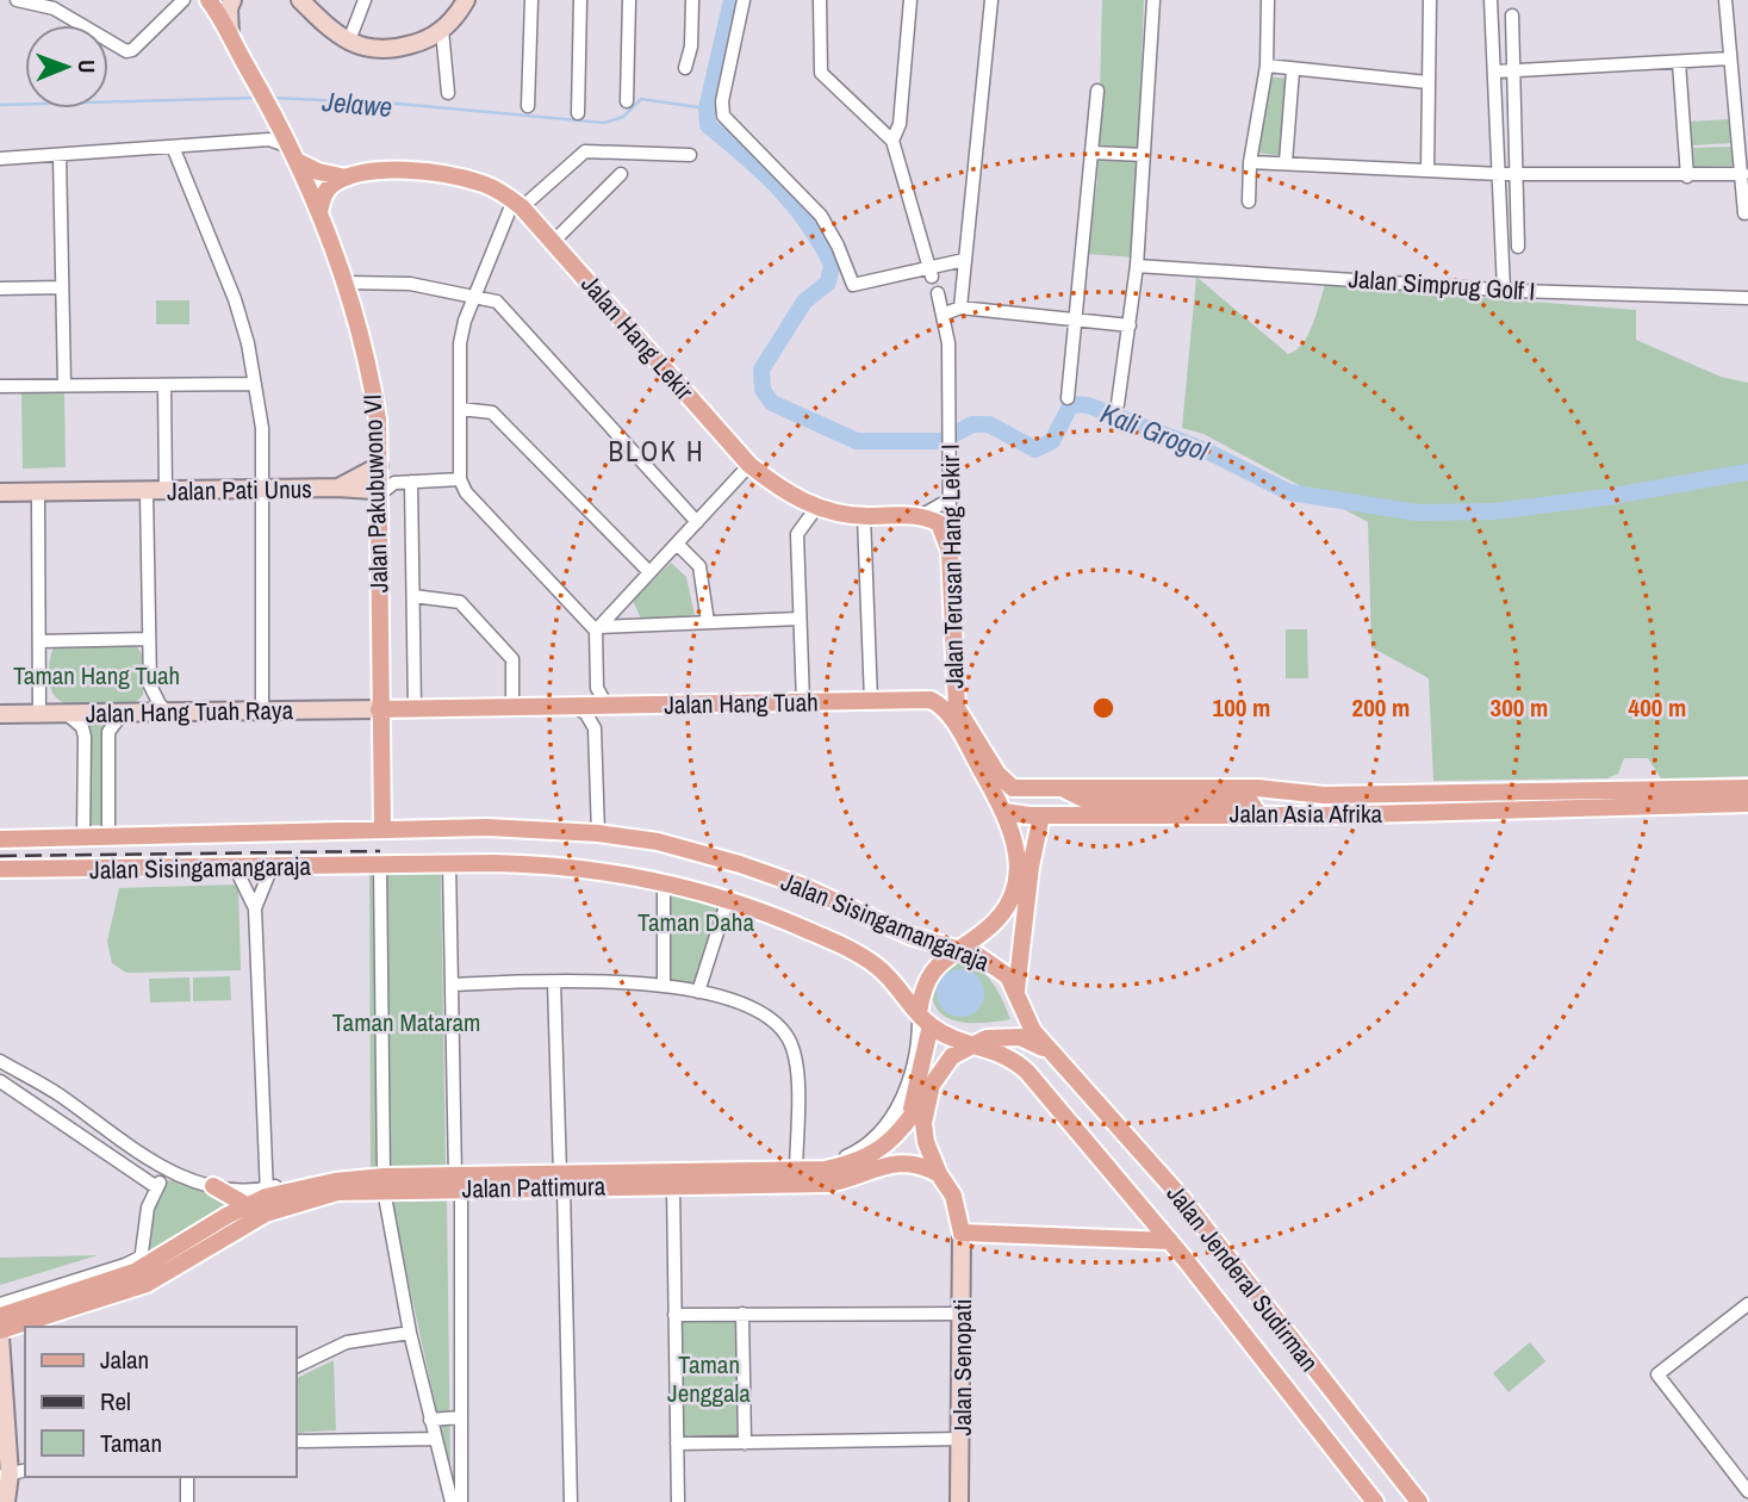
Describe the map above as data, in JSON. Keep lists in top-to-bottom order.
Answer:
{
  "streets": {
    "main road": [
      "Jalan Hang Lekir",
      "Jalan Pakubuwono VI",
      "Jalan Terusan Hang Lekir I",
      "Jalan Hang Tuah",
      "Jalan Asia Afrika",
      "Jalan Sisingamangaraja",
      "Jalan Pattimura",
      "Jalan Jenderal Sudirman"
    ],
    "street": [
      "Jalan Simprug Golf I",
      "Jalan Pati Unus",
      "Jalan Hang Tuah Raya",
      "Jalan Senopati"
    ]
  },
  "crossings": [
    ["Jalan Hang Lekir", "Jalan Pakubuwono VI"],
    ["Jalan Hang Lekir", "Jalan Terusan Hang Lekir I"],
    ["Jalan Pati Unus", "Jalan Pakubuwono VI"],
    ["Jalan Pakubuwono VI", "Jalan Hang Tuah"],
    ["Jalan Pakubuwono VI", "Jalan Hang Tuah Raya"],
    ["Jalan Pakubuwono VI", "Jalan Sisingamangaraja"],
    ["Jalan Terusan Hang Lekir I", "Jalan Asia Afrika"],
    ["Jalan Hang Tuah", "Jalan Hang Tuah Raya"],
    ["Jalan Sisingamangaraja", "Jalan Pattimura"],
    ["Jalan Sisingamangaraja", "Jalan Jenderal Sudirman"],
    ["Jalan Jenderal Sudirman", "Jalan Senopati"]
  ],
  "districts": ["BLOK H"],
  "water": ["Jelawe", "Kali Grogol"],
  "parks": [
    "Taman Hang Tuah",
    "Taman Daha",
    "Taman Mataram",
    "Taman Jenggala"
  ],
  "legend": ["Jalan", "Rel", "Taman"],
  "north": "right",
  "rings": [
    "100 m",
    "200 m",
    "300 m",
    "400 m"
  ]
}
